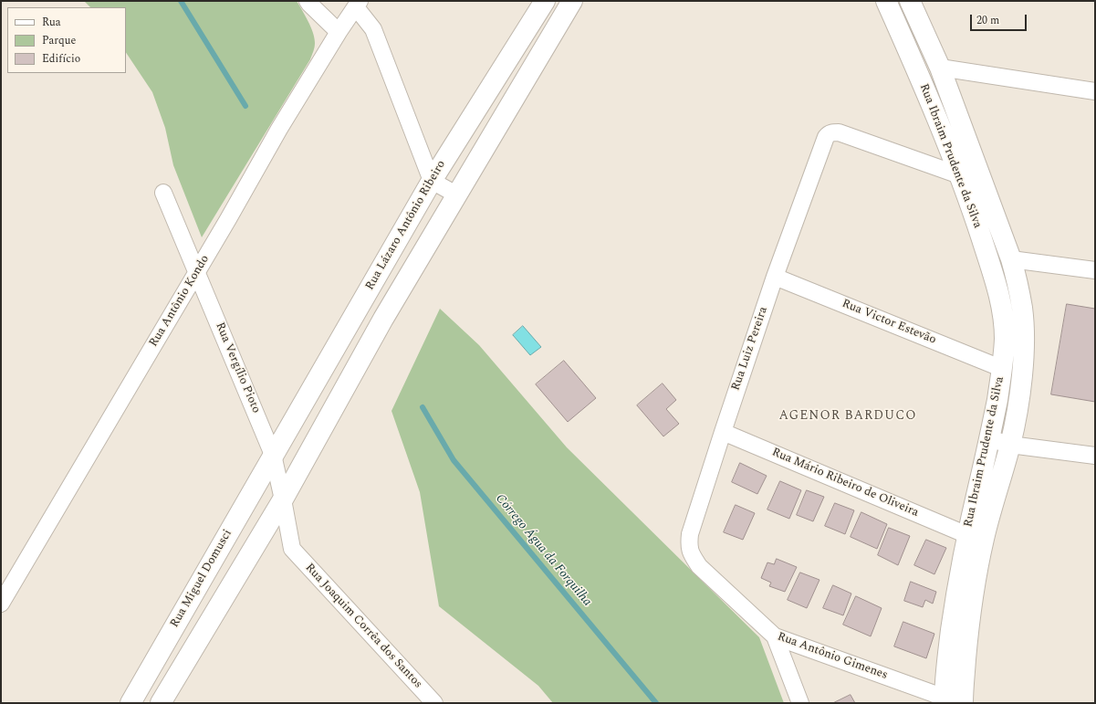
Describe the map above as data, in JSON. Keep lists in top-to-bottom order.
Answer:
{
  "streets": {
    "street": [
      "Rua Ibraim Prudente da Silva",
      "Rua Lázaro Antônio Ribeiro",
      "Rua Antônio Kondo",
      "Rua Victor Estevão",
      "Rua Luiz Pereira",
      "Rua Vergílio Pioto",
      "Rua Mário Ribeiro de Oliveira",
      "Rua Miguel Domusci",
      "Rua Joaquim Corrêa dos Santos",
      "Rua Antônio Gimenes"
    ]
  },
  "crossings": [
    ["Rua Ibraim Prudente da Silva", "Rua Victor Estevão"],
    ["Rua Ibraim Prudente da Silva", "Rua Luiz Pereira"],
    ["Rua Ibraim Prudente da Silva", "Rua Mário Ribeiro de Oliveira"],
    ["Rua Ibraim Prudente da Silva", "Rua Antônio Gimenes"],
    ["Rua Lázaro Antônio Ribeiro", "Rua Vergílio Pioto"],
    ["Rua Lázaro Antônio Ribeiro", "Rua Miguel Domusci"],
    ["Rua Antônio Kondo", "Rua Vergílio Pioto"],
    ["Rua Victor Estevão", "Rua Luiz Pereira"],
    ["Rua Luiz Pereira", "Rua Mário Ribeiro de Oliveira"],
    ["Rua Luiz Pereira", "Rua Antônio Gimenes"],
    ["Rua Vergílio Pioto", "Rua Miguel Domusci"],
    ["Rua Vergílio Pioto", "Rua Joaquim Corrêa dos Santos"]
  ],
  "districts": ["AGENOR BARDUCO"],
  "water": ["Córrego Água da Forquilha"],
  "legend": ["Rua", "Parque", "Edifício"],
  "scale_bar": "20 m"
}
